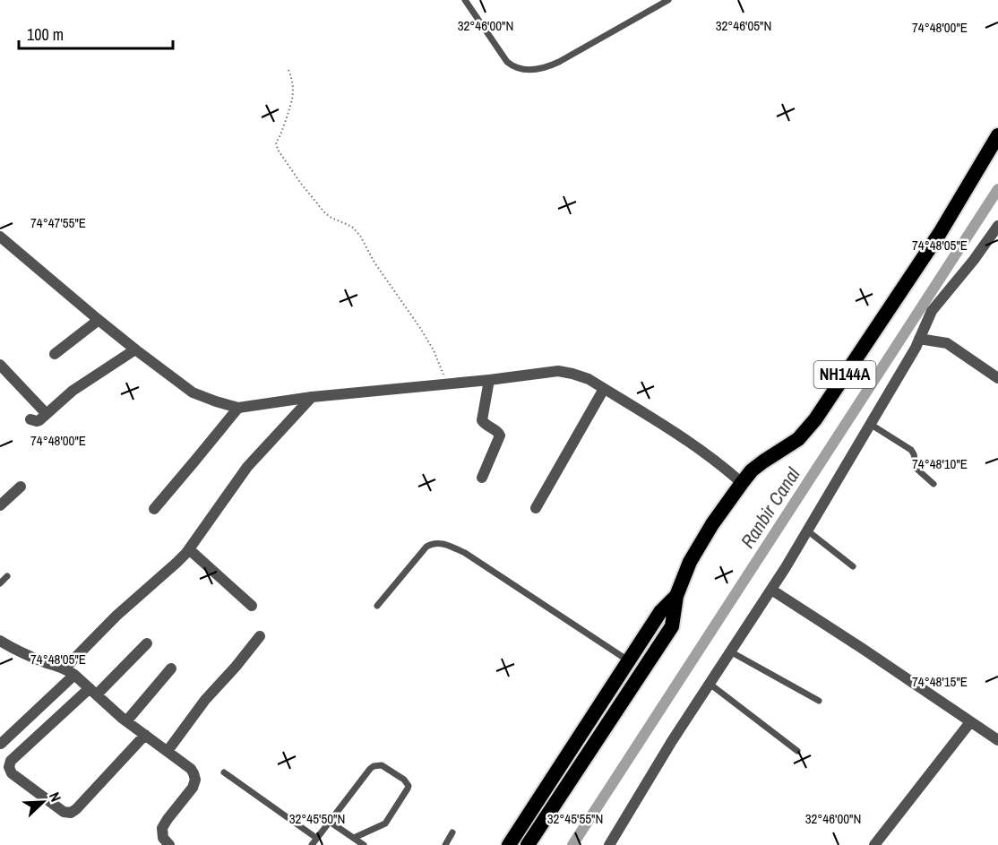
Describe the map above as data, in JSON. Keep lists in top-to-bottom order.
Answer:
{
  "streets": {
    "highway": ["NH144A"]
  },
  "water": ["Ranbir Canal"],
  "scale_bar": "100 m",
  "north": "top right",
  "coordinates": [
    "32°46'00\"N",
    "32°46'05\"N",
    "74°48'00\"E",
    "74°47'55\"E",
    "74°48'05\"E",
    "74°48'10\"E",
    "74°48'15\"E",
    "32°45'50\"N",
    "32°45'55\"N"
  ]
}
